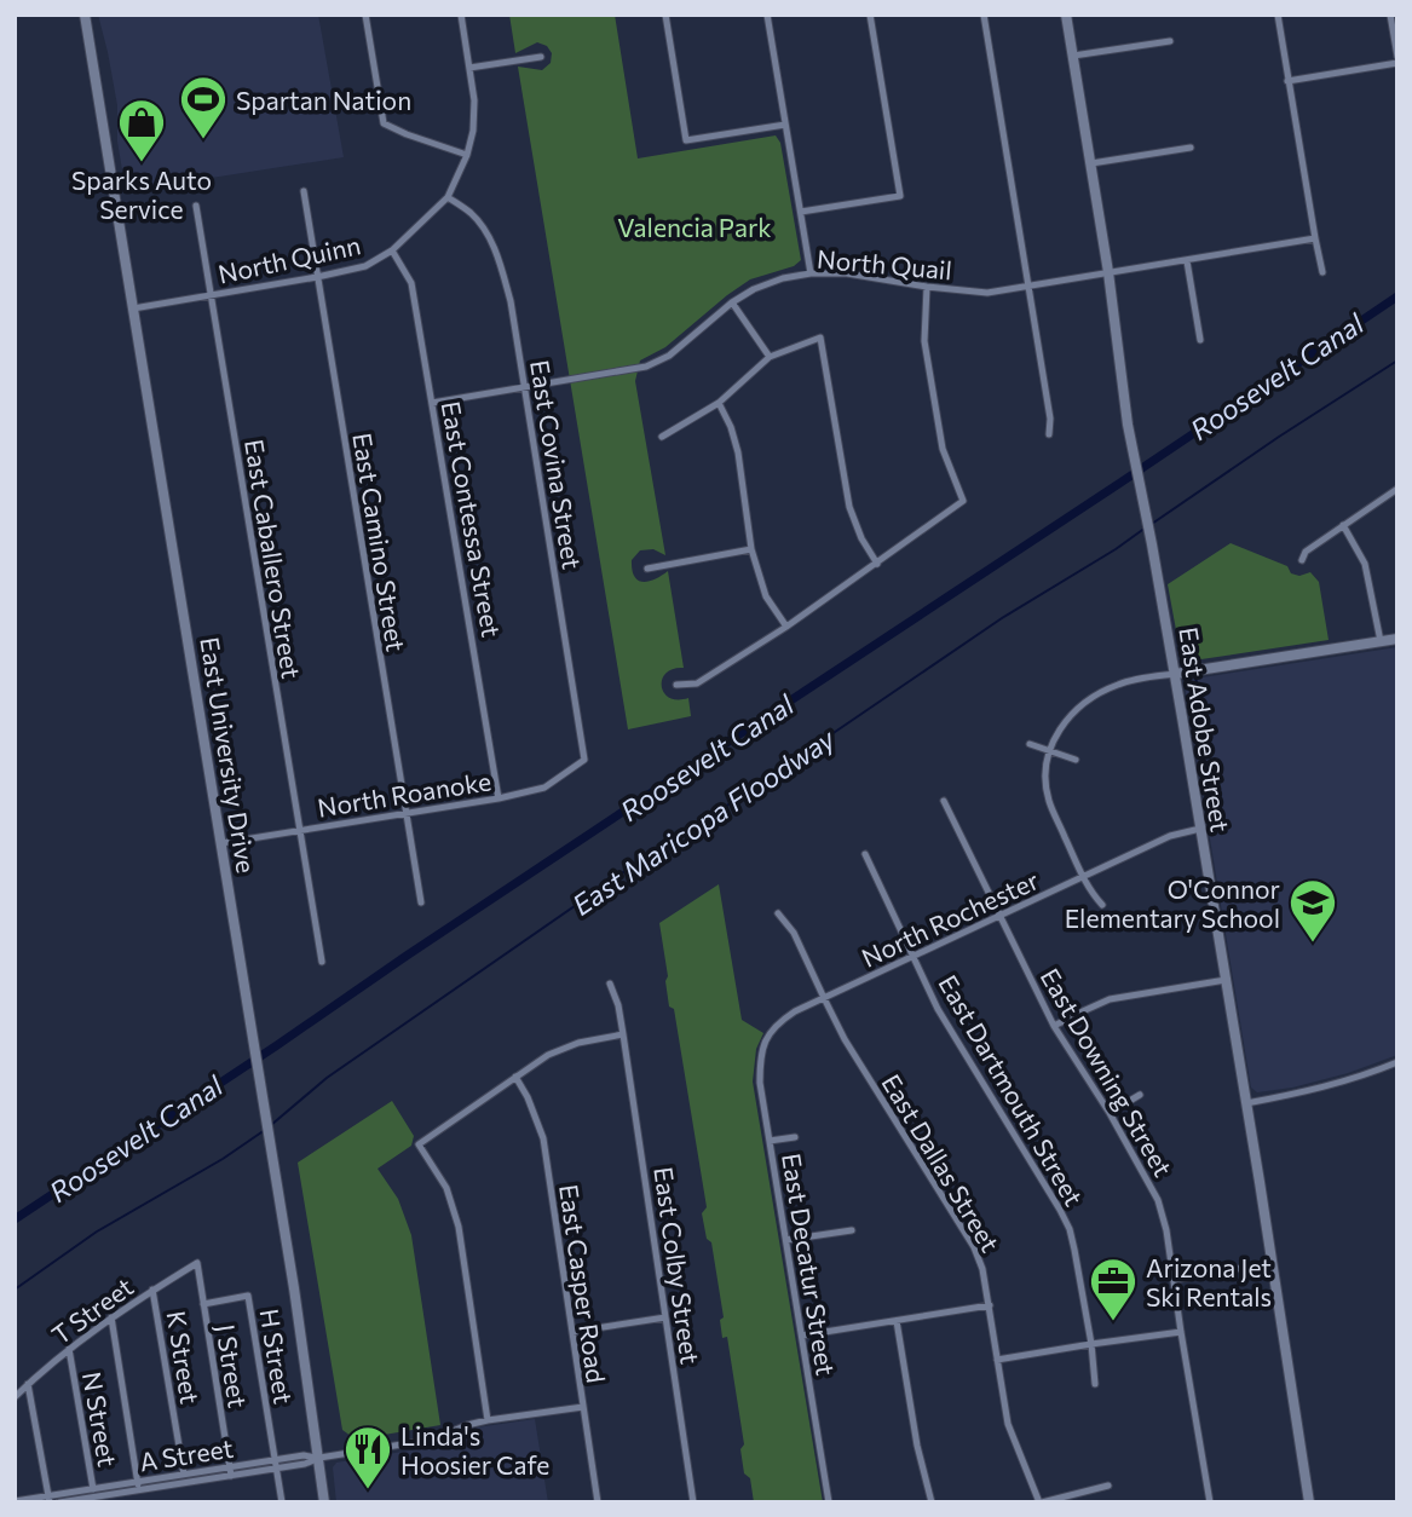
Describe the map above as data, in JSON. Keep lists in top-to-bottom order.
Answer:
{
  "streets": {
    "street": [
      "North Quinn",
      "North Quail",
      "East Covina Street",
      "East Contessa Street",
      "East Camino Street",
      "East Caballero Street",
      "East Adobe Street",
      "East University Drive",
      "North Roanoke",
      "North Rochester",
      "East Downing Street",
      "East Dartmouth Street",
      "East Dallas Street",
      "East Decatur Street",
      "East Colby Street",
      "East Casper Road",
      "T Street",
      "H Street",
      "K Street",
      "J Street",
      "N Street",
      "A Street"
    ]
  },
  "crossings": [
    ["North Quinn", "East Covina Street"],
    ["North Quinn", "East Contessa Street"],
    ["North Quinn", "East Camino Street"],
    ["North Quinn", "East Caballero Street"],
    ["North Quinn", "East University Drive"],
    ["North Quail", "East Covina Street"],
    ["North Quail", "East Contessa Street"],
    ["North Quail", "East Adobe Street"],
    ["East Covina Street", "North Roanoke"],
    ["East Contessa Street", "North Roanoke"],
    ["East Camino Street", "North Roanoke"],
    ["East Caballero Street", "North Roanoke"],
    ["East Adobe Street", "North Rochester"],
    ["East University Drive", "North Roanoke"],
    ["East University Drive", "A Street"],
    ["North Rochester", "East Downing Street"],
    ["North Rochester", "East Dartmouth Street"],
    ["North Rochester", "East Dallas Street"],
    ["North Rochester", "East Decatur Street"],
    ["East Casper Road", "A Street"],
    ["T Street", "K Street"],
    ["T Street", "J Street"],
    ["T Street", "N Street"],
    ["H Street", "J Street"],
    ["H Street", "A Street"],
    ["K Street", "A Street"],
    ["J Street", "A Street"],
    ["N Street", "A Street"]
  ],
  "water": ["Roosevelt Canal", "East Maricopa Floodway"],
  "parks": ["Valencia Park"],
  "places": {
    "sports": ["Spartan Nation"],
    "shop": ["Sparks Auto Service"],
    "school or university": ["O'Connor Elementary School"],
    "office": ["Arizona Jet Ski Rentals"],
    "restaurant": ["Linda's Hoosier Cafe"]
  }
}
